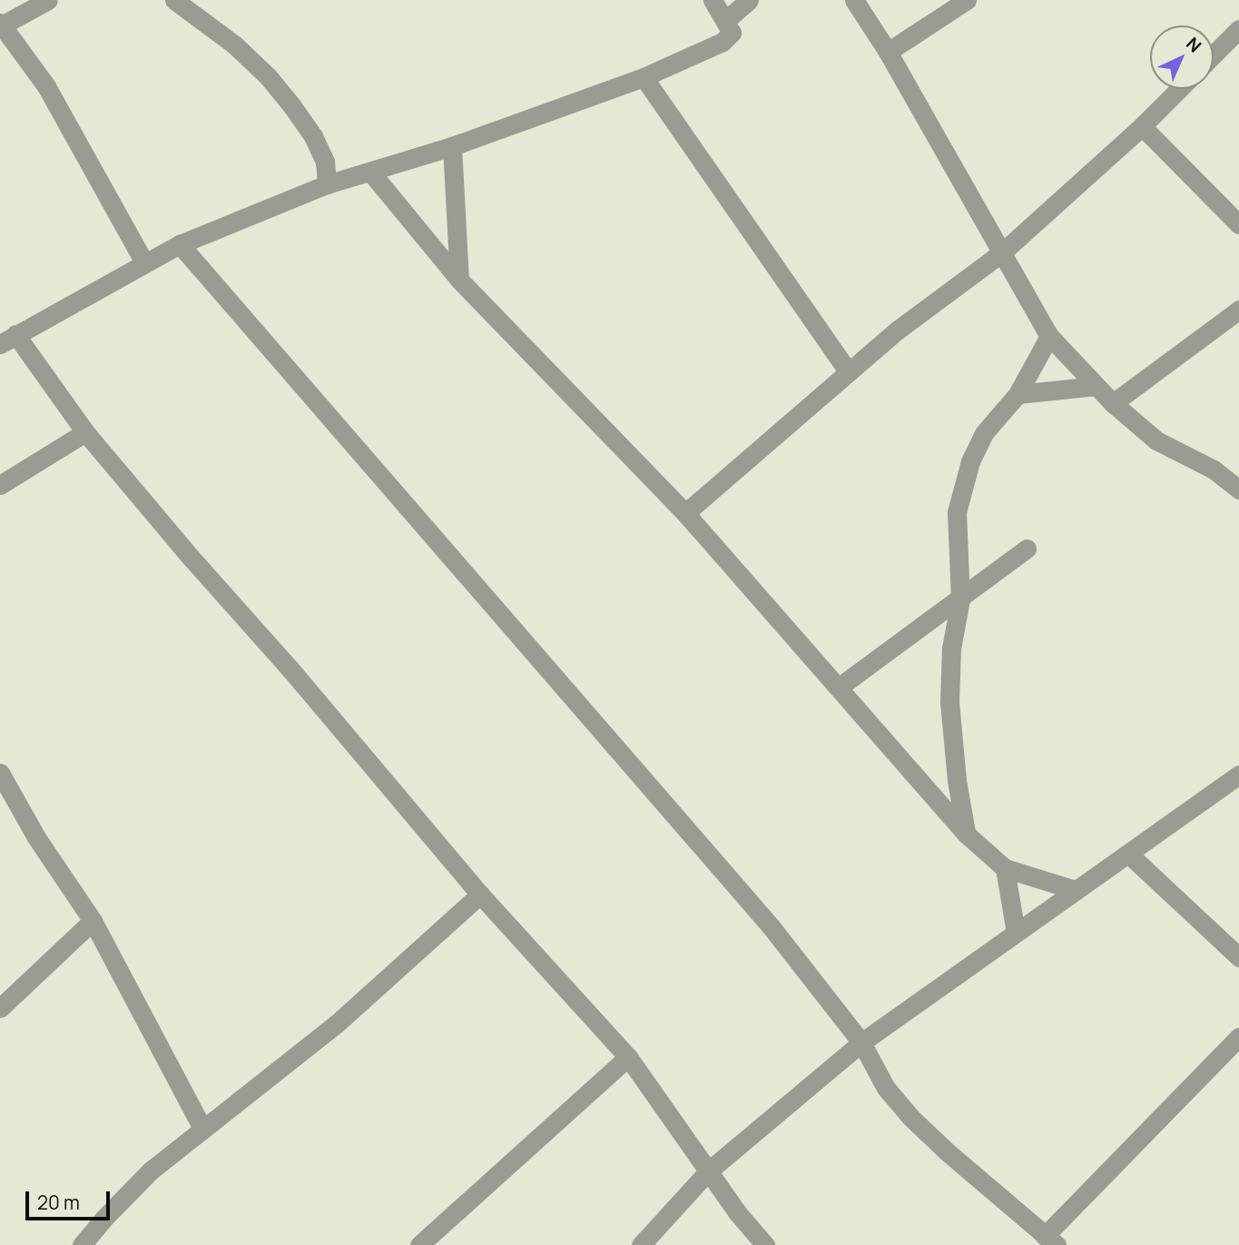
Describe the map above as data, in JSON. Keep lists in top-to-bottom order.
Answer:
{
  "scale_bar": "20 m",
  "north": "top right"
}
